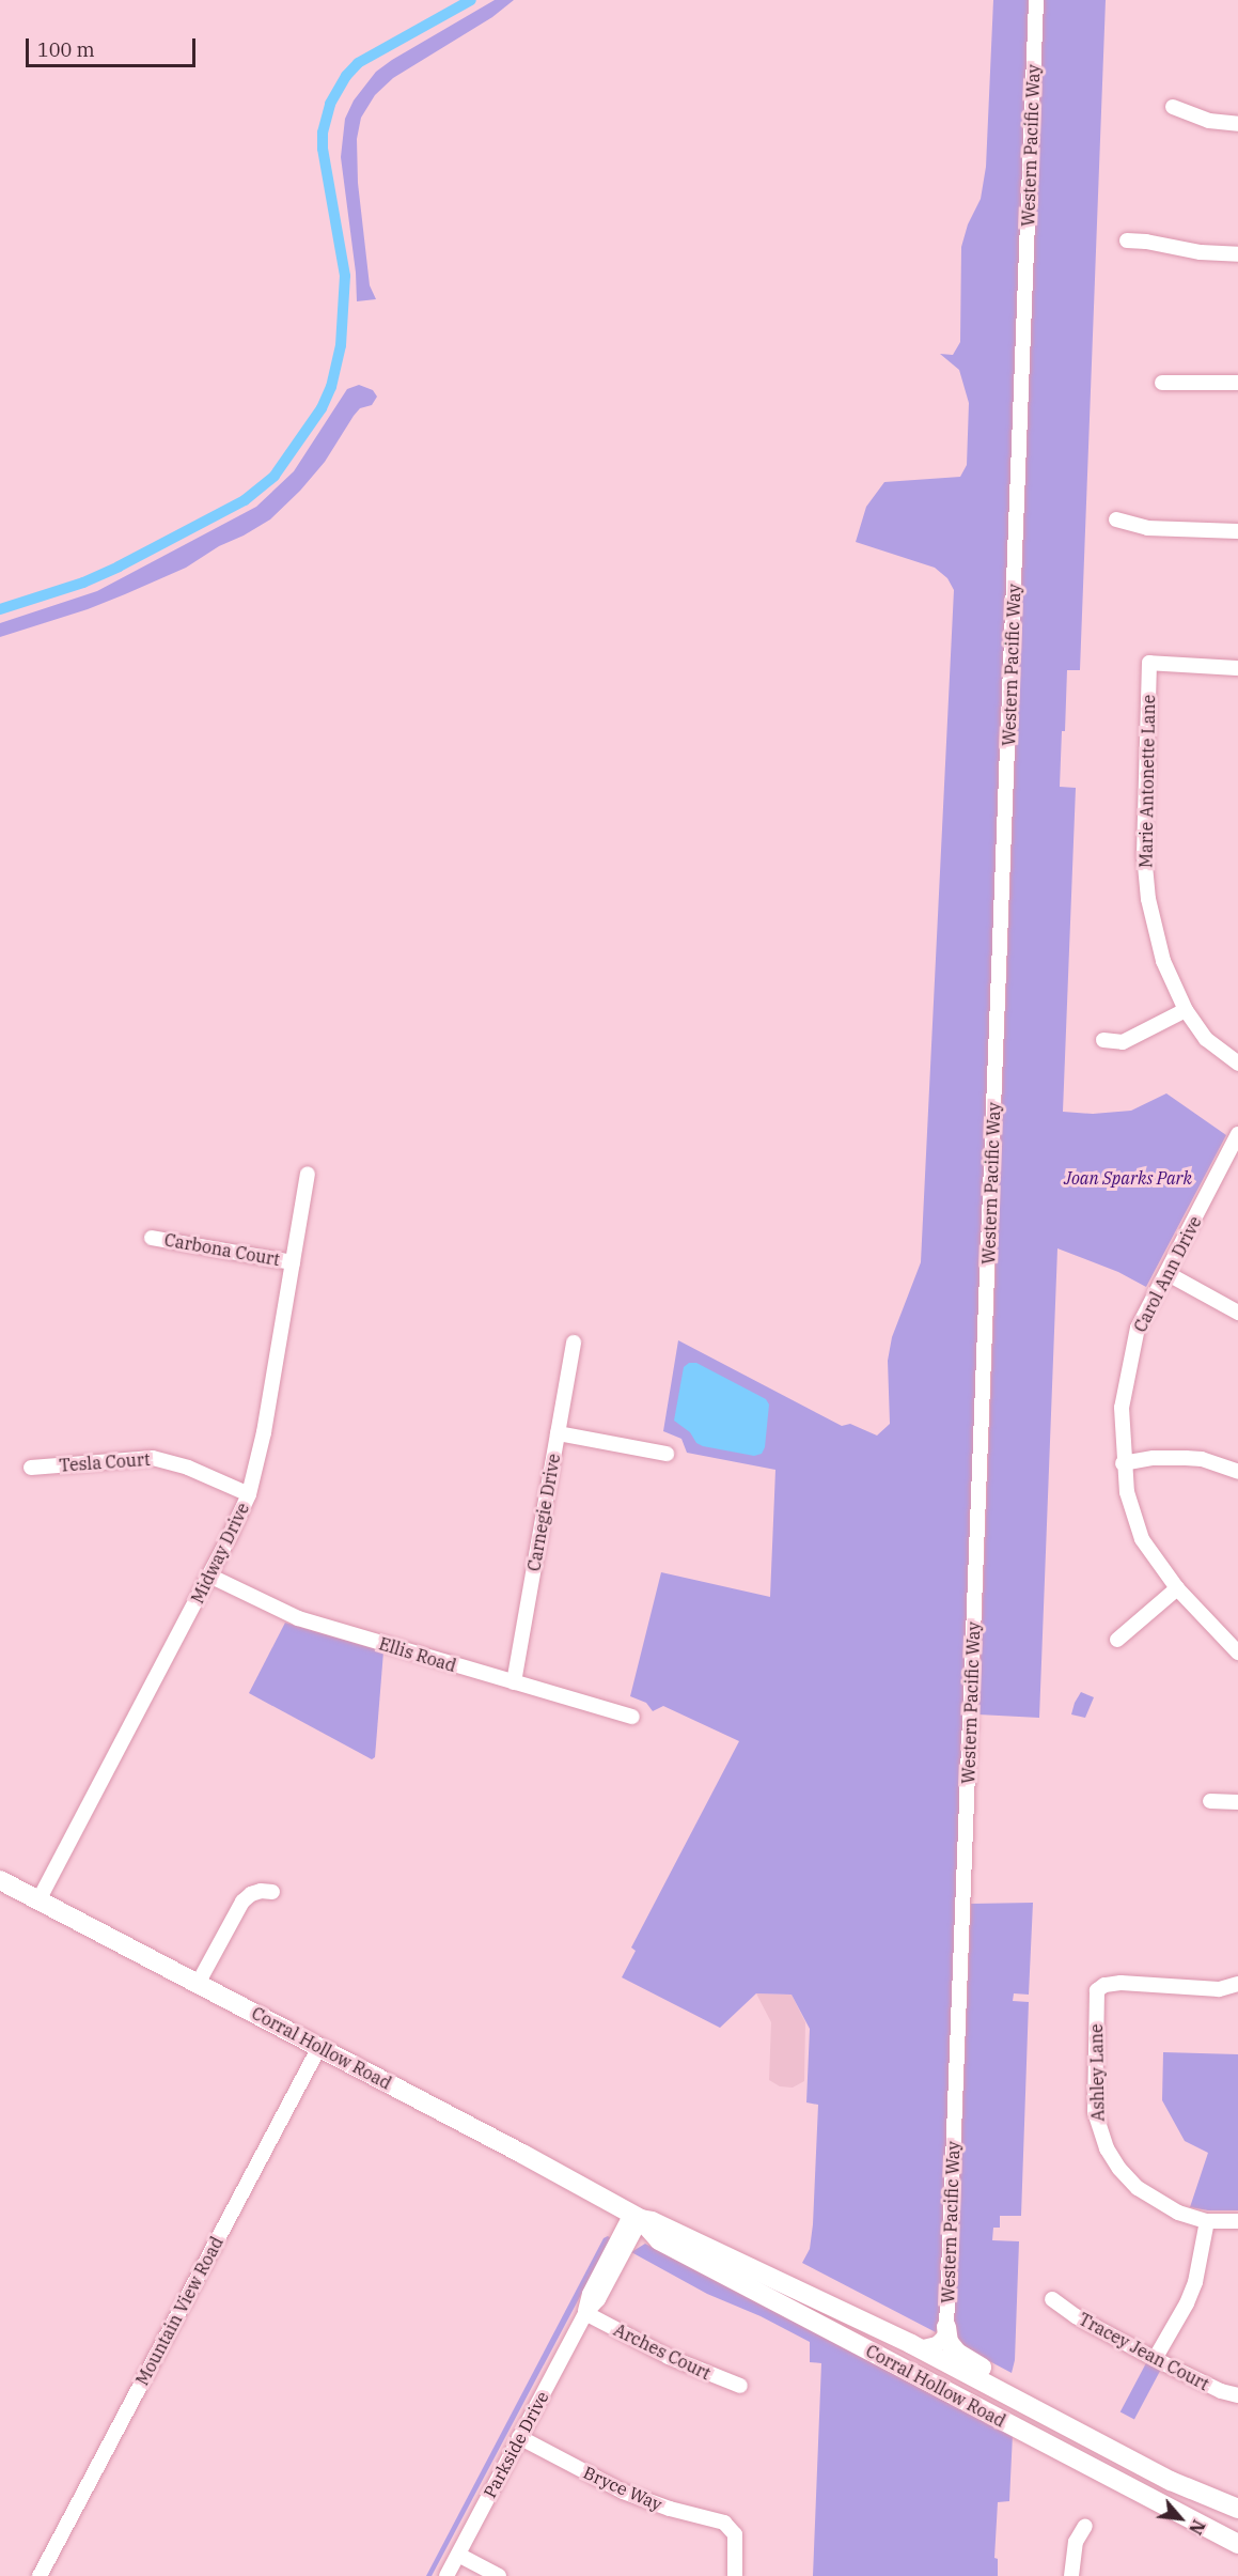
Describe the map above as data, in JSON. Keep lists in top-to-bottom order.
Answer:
{
  "streets": {
    "main road": ["Corral Hollow Road"],
    "street": [
      "Western Pacific Way",
      "Marie Antonette Lane",
      "Carbona Court",
      "Carol Ann Drive",
      "Tesla Court",
      "Carnegie Drive",
      "Midway Drive",
      "Ellis Road",
      "Ashley Lane",
      "Mountain View Road",
      "Arches Court",
      "Tracey Jean Court",
      "Parkside Drive",
      "Bryce Way"
    ]
  },
  "crossings": [
    ["Western Pacific Way", "Corral Hollow Road"],
    ["Carbona Court", "Midway Drive"],
    ["Tesla Court", "Midway Drive"],
    ["Carnegie Drive", "Ellis Road"],
    ["Midway Drive", "Ellis Road"],
    ["Midway Drive", "Corral Hollow Road"],
    ["Corral Hollow Road", "Mountain View Road"],
    ["Corral Hollow Road", "Parkside Drive"],
    ["Arches Court", "Parkside Drive"],
    ["Parkside Drive", "Bryce Way"]
  ],
  "parks": ["Joan Sparks Park"],
  "scale_bar": "100 m",
  "north": "bottom right"
}
